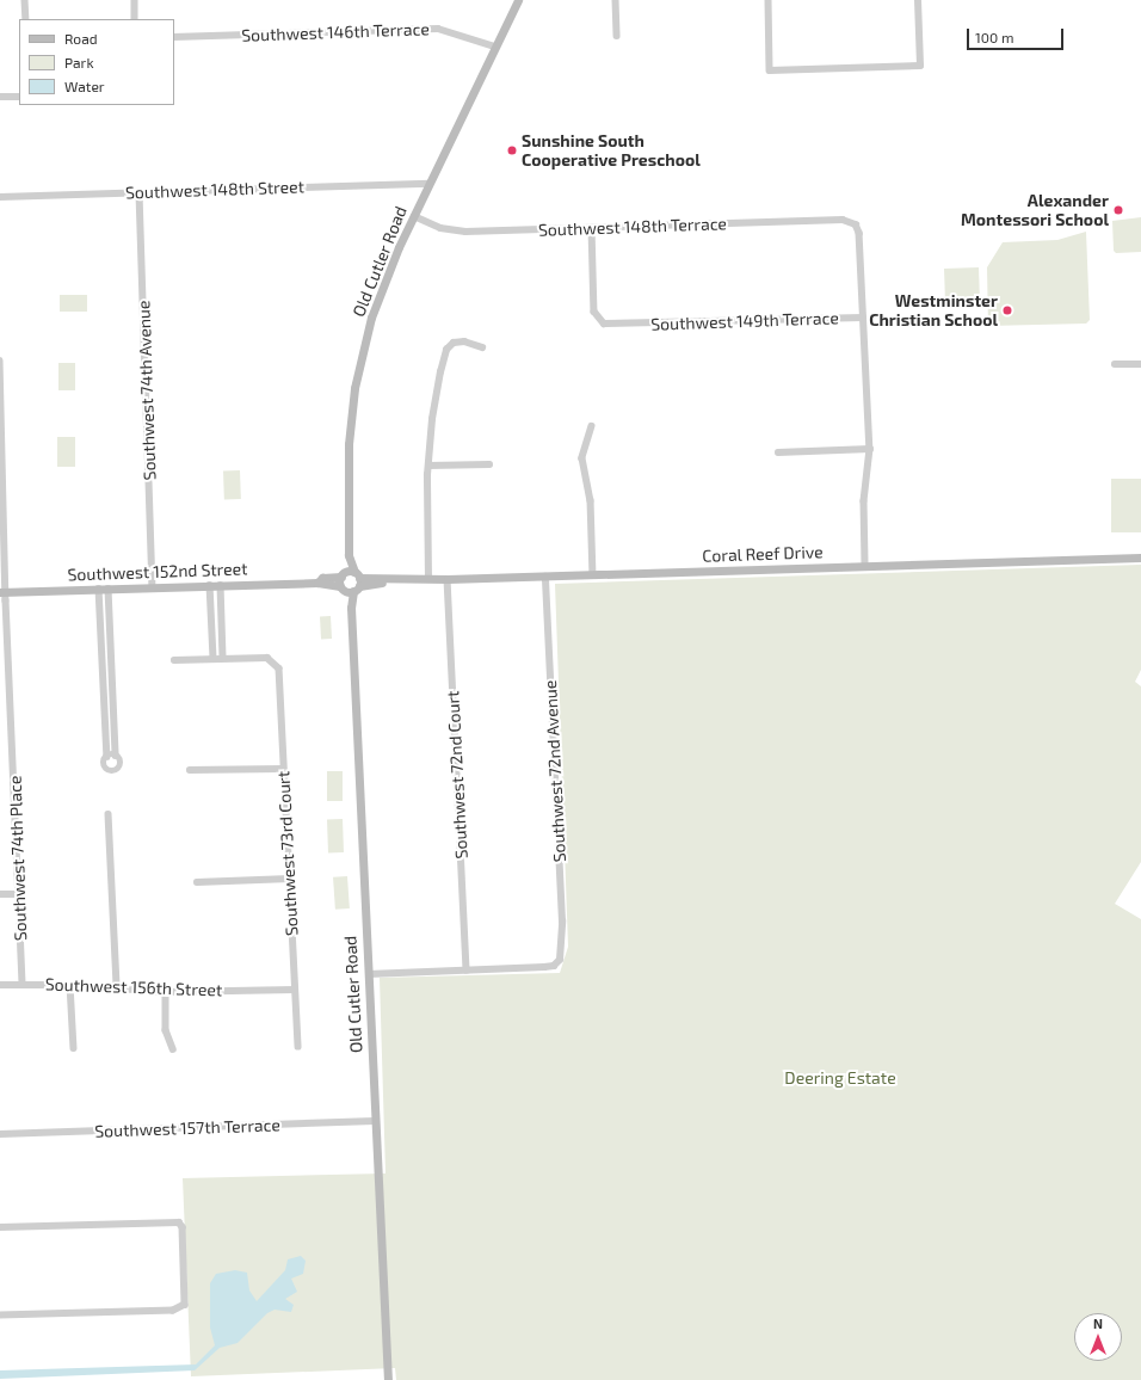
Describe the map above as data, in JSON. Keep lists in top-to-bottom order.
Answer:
{
  "streets": {
    "main road": ["Old Cutler Road", "Coral Reef Drive", "Southwest 152nd Street"],
    "street": [
      "Southwest 146th Terrace",
      "Southwest 148th Street",
      "Southwest 148th Terrace",
      "Southwest 149th Terrace",
      "Southwest 74th Avenue",
      "Southwest 72nd Avenue",
      "Southwest 72nd Court",
      "Southwest 73rd Court",
      "Southwest 74th Place",
      "Southwest 156th Street",
      "Southwest 157th Terrace"
    ]
  },
  "crossings": [
    ["Southwest 146th Terrace", "Old Cutler Road"],
    ["Southwest 148th Street", "Old Cutler Road"],
    ["Southwest 148th Street", "Southwest 74th Avenue"],
    ["Southwest 148th Terrace", "Old Cutler Road"],
    ["Southwest 148th Terrace", "Southwest 149th Terrace"],
    ["Old Cutler Road", "Coral Reef Drive"],
    ["Old Cutler Road", "Southwest 152nd Street"],
    ["Old Cutler Road", "Southwest 157th Terrace"],
    ["Southwest 74th Avenue", "Southwest 152nd Street"],
    ["Coral Reef Drive", "Southwest 152nd Street"],
    ["Coral Reef Drive", "Southwest 72nd Avenue"],
    ["Coral Reef Drive", "Southwest 72nd Court"],
    ["Southwest 152nd Street", "Southwest 74th Place"],
    ["Southwest 72nd Avenue", "Southwest 72nd Court"],
    ["Southwest 73rd Court", "Southwest 156th Street"],
    ["Southwest 74th Place", "Southwest 156th Street"]
  ],
  "parks": ["Deering Estate"],
  "places": ["Sunshine South Cooperative Preschool", "Alexander Montessori School", "Westminster Christian School"],
  "legend": ["Road", "Park", "Water"],
  "scale_bar": "100 m",
  "north": "top"
}
